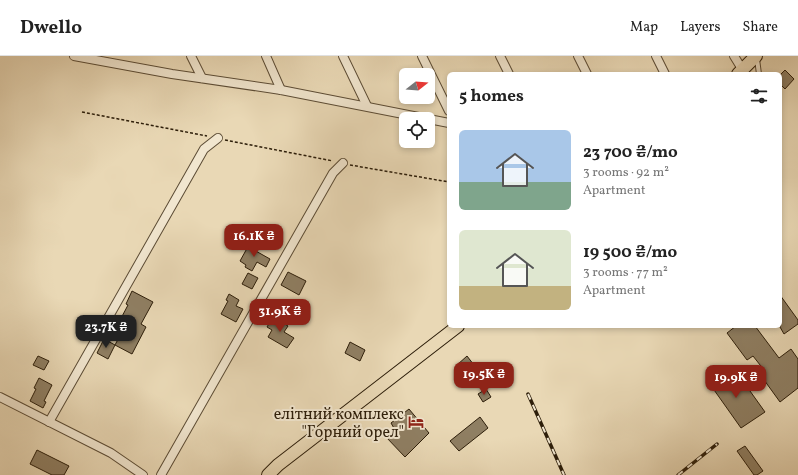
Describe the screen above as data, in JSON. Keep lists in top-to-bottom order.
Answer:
{
  "places": {
    "hotel": ["елітний комплекс \"Горний орел\""]
  },
  "north": "right",
  "page": {
    "header": "Dwello",
    "nav": ["Map", "Layers", "Share"],
    "heading": "5 homes",
    "list": [
      {
        "name": "23 700 ₴/mo",
        "note": "3 rooms · 92 m² · Apartment"
      },
      {
        "name": "19 500 ₴/mo",
        "note": "3 rooms · 77 m² · Apartment"
      }
    ],
    "price": [
      "16.1K ₴",
      "31.9K ₴",
      "23.7K ₴",
      "19.5K ₴",
      "19.9K ₴"
    ]
  }
}
